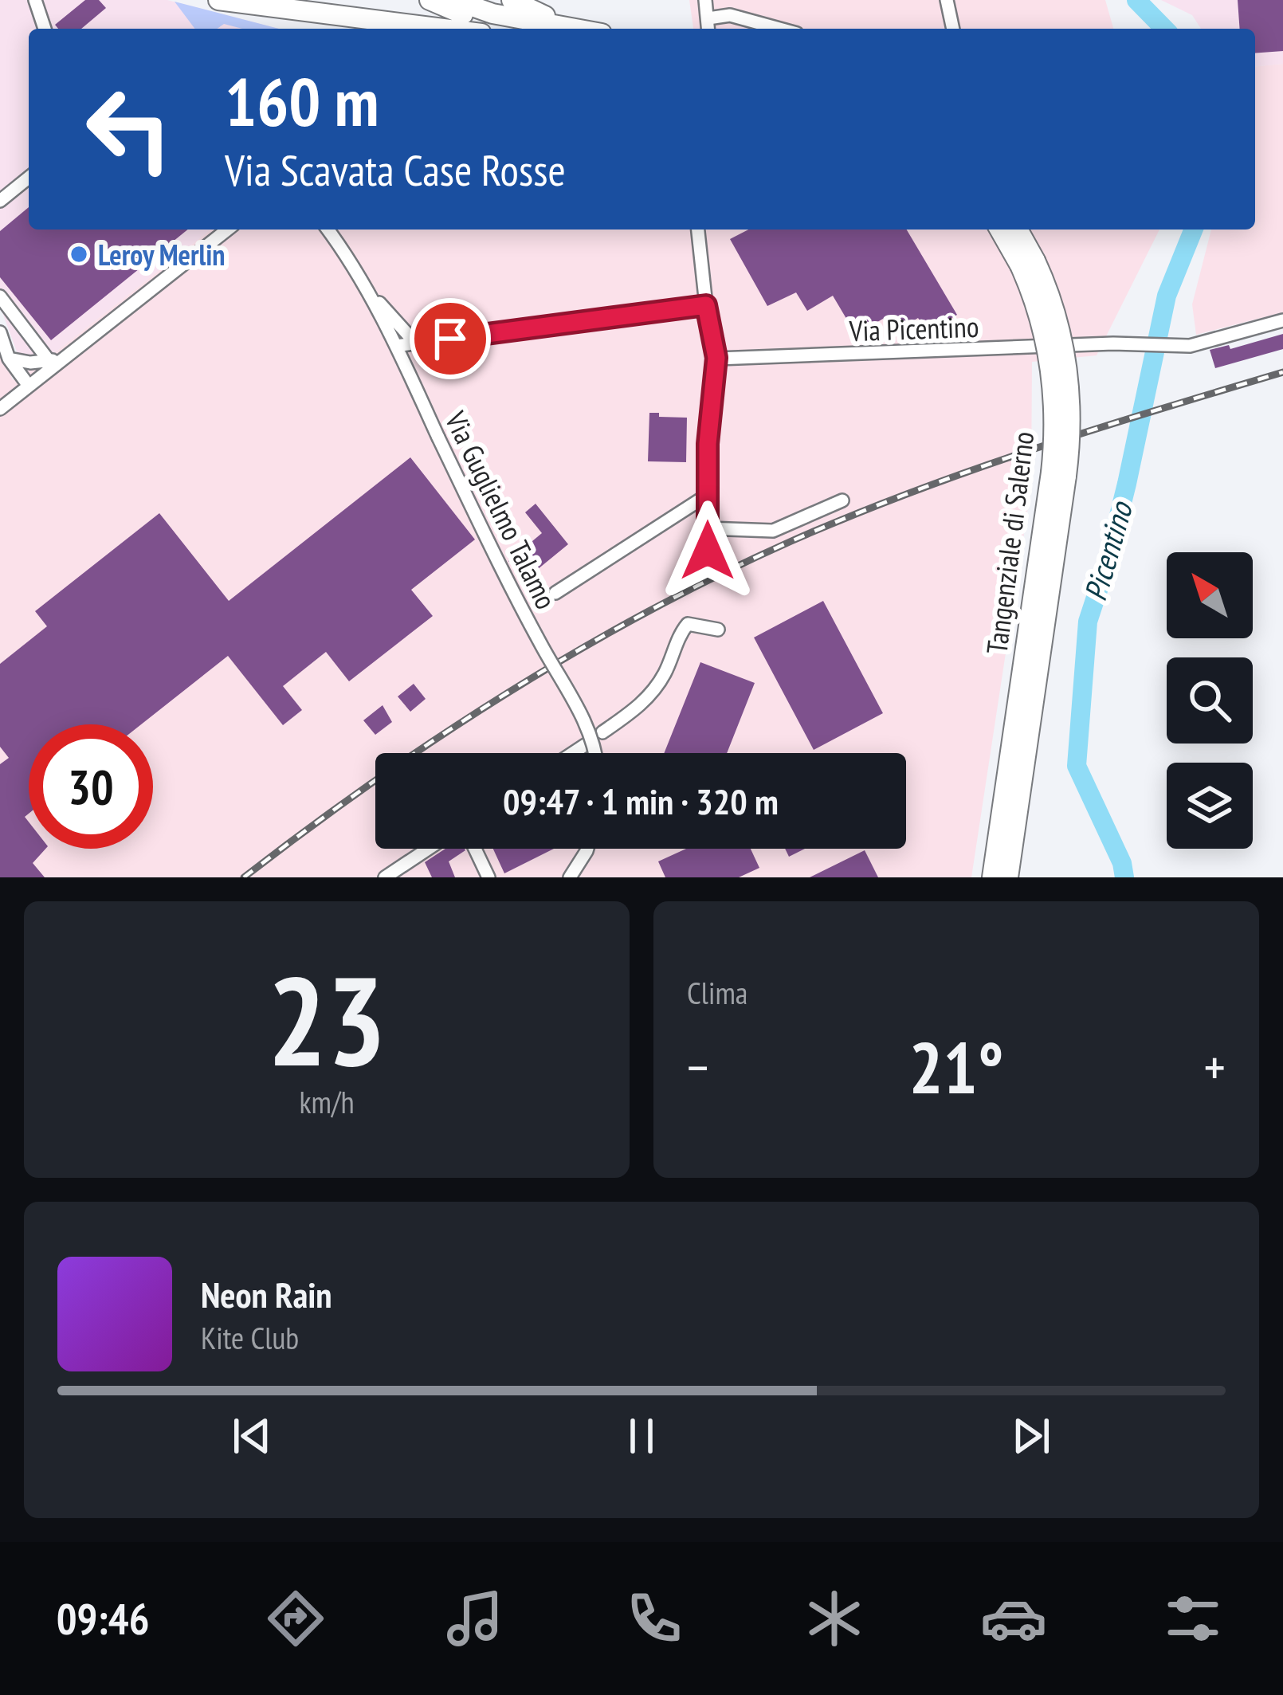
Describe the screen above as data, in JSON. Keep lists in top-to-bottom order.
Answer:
{
  "streets": {
    "highway": ["Tangenziale di Salerno"],
    "street": ["Via Picentino", "Via Guglielmo Talamo"]
  },
  "water": ["Picentino"],
  "places": ["Leroy Merlin"],
  "north": "top left",
  "page": {
    "turn": ["160 m", "Via Scavata Case Rosse"],
    "limit": "30",
    "trip": "09:47 · 1 min · 320 m",
    "tile": [
      ["23", "km/h"],
      "Clima"
    ],
    "heat": ["−", "21°", "+"],
    "song": ["Neon Rain", "Kite Club"],
    "tabs": "09:46"
  }
}
